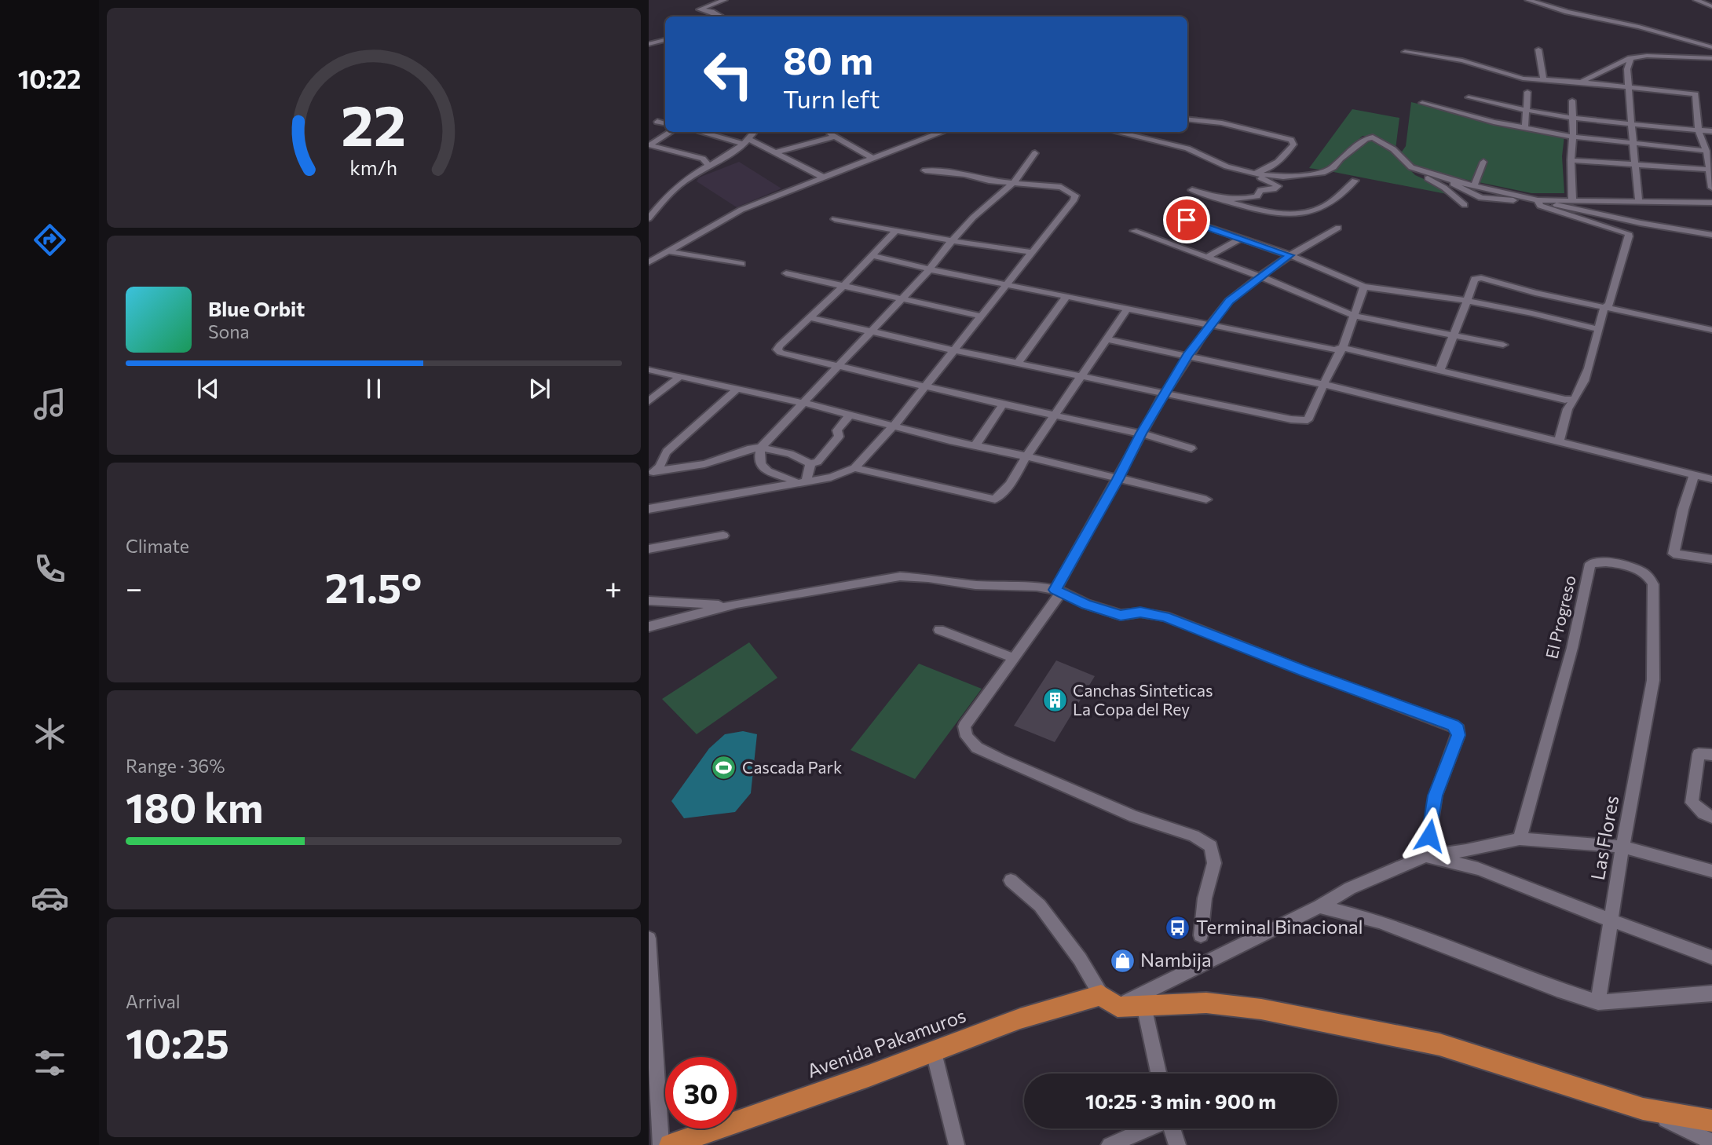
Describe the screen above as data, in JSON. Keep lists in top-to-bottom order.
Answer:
{
  "streets": {
    "highway": ["Avenida Pakamuros"],
    "street": ["El Progreso", "Las Flores"]
  },
  "crossings": [
    ["El Progreso", "Las Flores"]
  ],
  "places": {
    "building": ["Canchas Sinteticas La Copa del Rey"],
    "sports": ["Cascada Park"],
    "bus stop": ["Terminal Binacional"],
    "shop": ["Nambija"]
  },
  "page": {
    "tabs": "10:22",
    "turn": ["80 m", "Turn left"],
    "song": ["Blue Orbit", "Sona"],
    "tile": [
      "Climate",
      ["Range · 36%", "180 km"],
      ["Arrival", "10:25"]
    ],
    "heat": ["−", "21.5°", "+"],
    "limit": "30",
    "trip": "10:25 · 3 min · 900 m",
    "gauge": ["22", "km/h"]
  }
}
